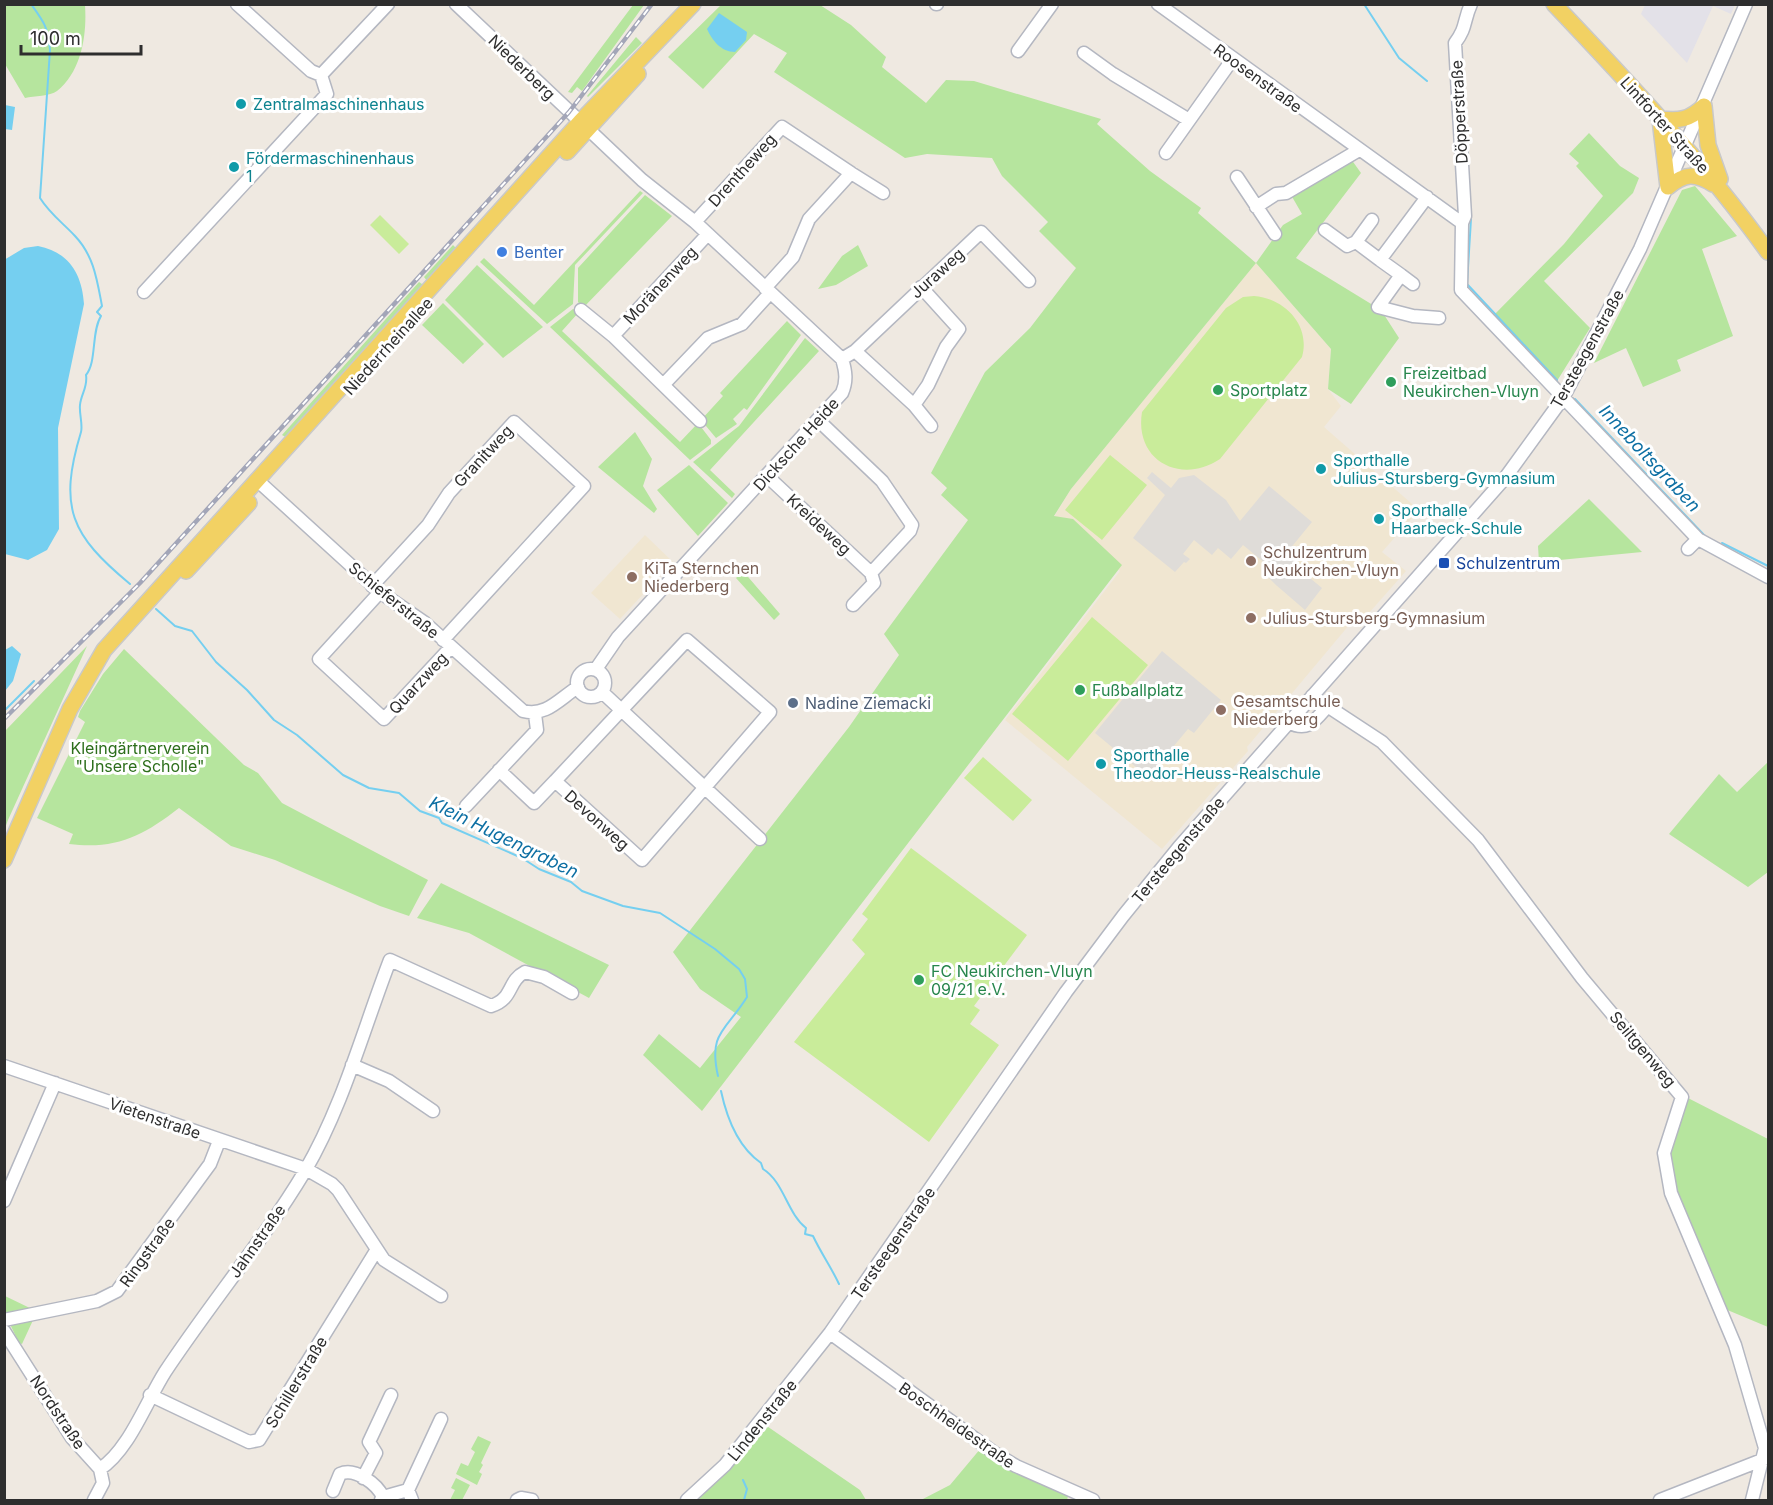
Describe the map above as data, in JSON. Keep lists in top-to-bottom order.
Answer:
{
  "streets": {
    "main road": ["Lintforter Straße", "Niederrheinallee"],
    "street": [
      "Niederberg",
      "Roosenstraße",
      "Döpperstraße",
      "Drentheweg",
      "Juraweg",
      "Moränenweg",
      "Tersteegenstraße",
      "Dicksche Heide",
      "Granitweg",
      "Kreideweg",
      "Schieferstraße",
      "Quarzweg",
      "Devonweg",
      "Seiltgenweg",
      "Vietenstraße",
      "Jahnstraße",
      "Ringstraße",
      "Schillerstraße",
      "Nordstraße",
      "Lindenstraße",
      "Boschheidestraße"
    ]
  },
  "crossings": [
    ["Niederberg", "Niederrheinallee"],
    ["Roosenstraße", "Döpperstraße"],
    ["Lintforter Straße", "Tersteegenstraße"],
    ["Juraweg", "Dicksche Heide"],
    ["Niederrheinallee", "Schieferstraße"],
    ["Tersteegenstraße", "Seiltgenweg"],
    ["Tersteegenstraße", "Lindenstraße"],
    ["Tersteegenstraße", "Boschheidestraße"],
    ["Dicksche Heide", "Kreideweg"],
    ["Granitweg", "Schieferstraße"],
    ["Granitweg", "Quarzweg"],
    ["Schieferstraße", "Quarzweg"],
    ["Vietenstraße", "Jahnstraße"],
    ["Vietenstraße", "Ringstraße"],
    ["Jahnstraße", "Schillerstraße"],
    ["Jahnstraße", "Nordstraße"],
    ["Lindenstraße", "Boschheidestraße"]
  ],
  "water": ["Inneboltsgraben", "Klein Hugengraben"],
  "parks": ["Kleingärtnerverein \"Unsere Scholle\""],
  "places": {
    "other": [
      "Zentralmaschinenhaus",
      "Fördermaschinenhaus 1",
      "Benter",
      "Freizeitbad Neukirchen-Vluyn",
      "Sportplatz",
      "Sporthalle Julius-Stursberg-Gymnasium",
      "Sporthalle Haarbeck-Schule",
      "Schulzentrum Neukirchen-Vluyn",
      "KiTa Sternchen Niederberg",
      "Julius-Stursberg-Gymnasium",
      "Fußballplatz",
      "Nadine Ziemacki",
      "Gesamtschule Niederberg",
      "Sporthalle Theodor-Heuss-Realschule",
      "FC Neukirchen-Vluyn 09/21 e.V."
    ],
    "transit": ["Schulzentrum"]
  },
  "scale_bar": "100 m"
}
